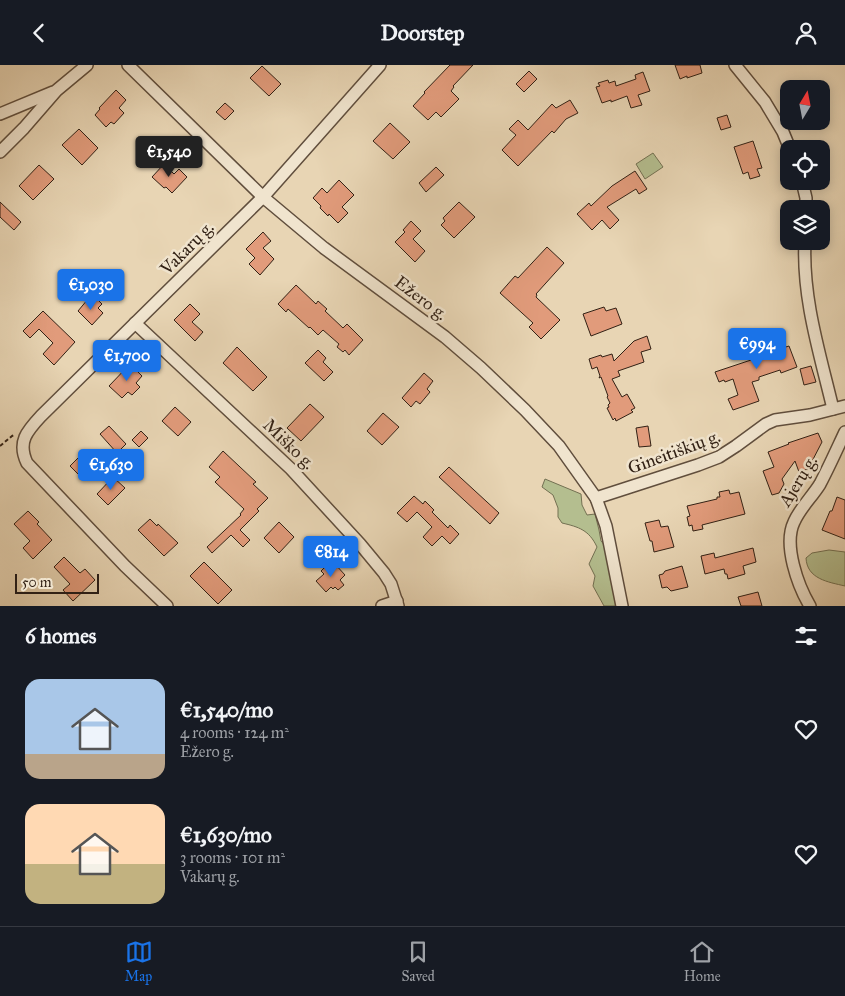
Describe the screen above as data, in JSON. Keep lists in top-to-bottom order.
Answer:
{
  "streets": {
    "street": [
      "Vakarų g.",
      "Ežero g.",
      "Miško g.",
      "Gineitiškių g.",
      "Ajerų g."
    ]
  },
  "crossings": [
    ["Vakarų g.", "Ežero g."],
    ["Vakarų g.", "Miško g."],
    ["Ežero g.", "Gineitiškių g."]
  ],
  "scale_bar": "50 m",
  "north": "top",
  "page": {
    "header": "Doorstep",
    "price": [
      "€1,540",
      "€1,030",
      "€994",
      "€1,700",
      "€1,630",
      "€814"
    ],
    "scale": "50 m",
    "heading": "6 homes",
    "list": [
      {
        "name": "€1,540/mo",
        "note": "4 rooms · 124 m² · Ežero g."
      },
      {
        "name": "€1,630/mo",
        "note": "3 rooms · 101 m² · Vakarų g."
      }
    ],
    "tabs": ["Map", "Saved", "Home"]
  }
}
